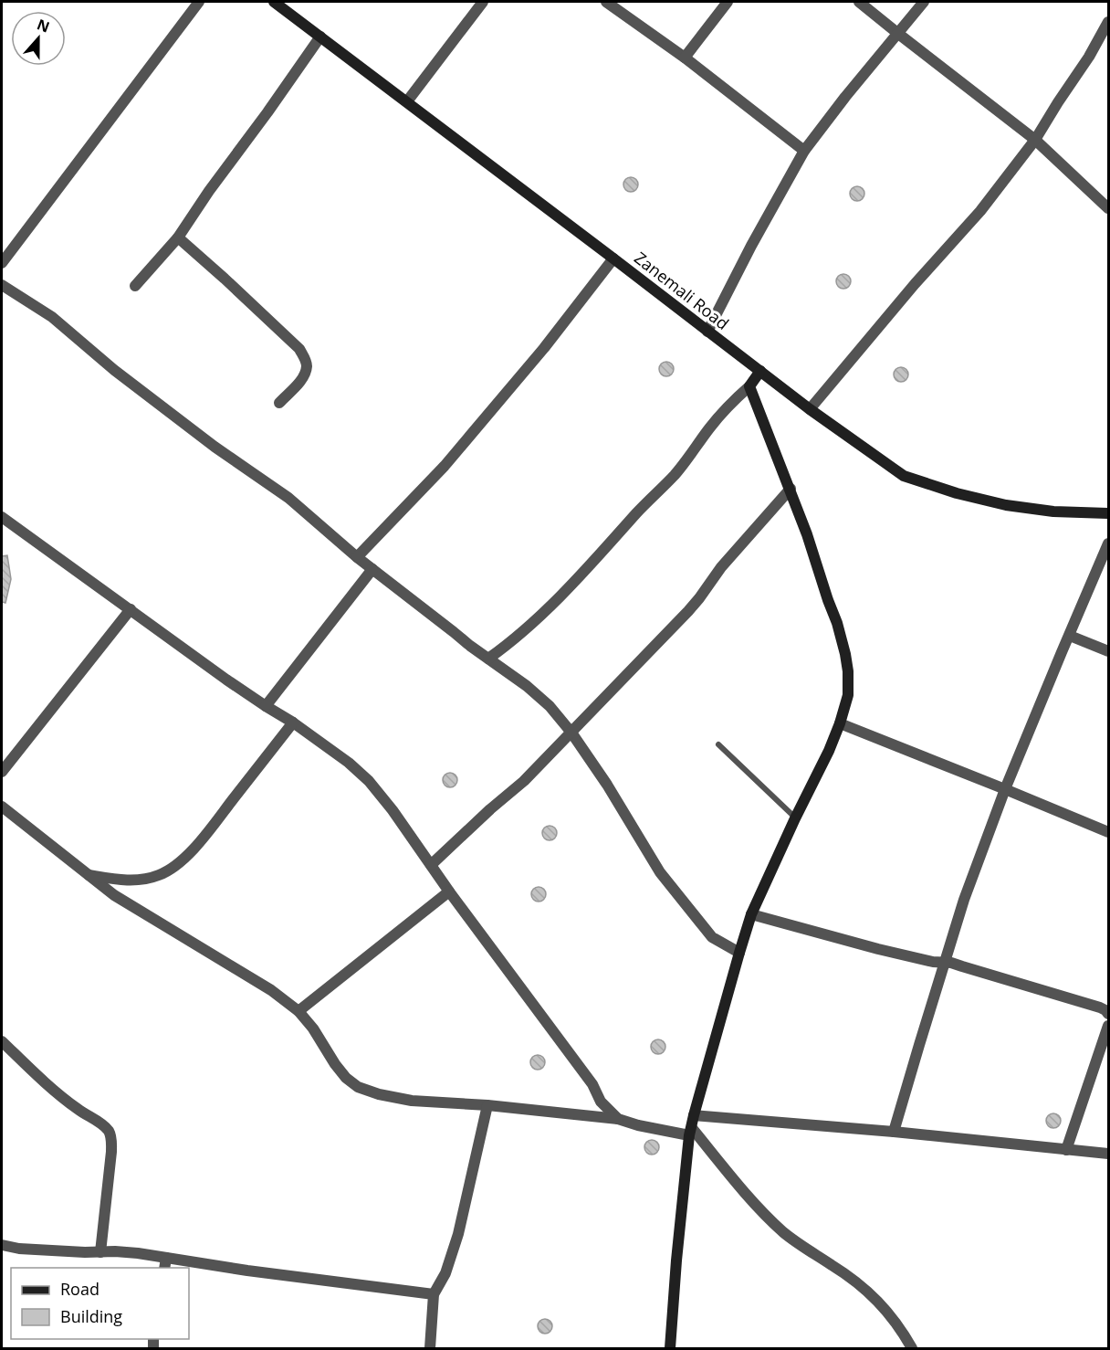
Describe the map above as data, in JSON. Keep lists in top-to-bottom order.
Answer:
{
  "streets": {
    "street": ["Zanemali Road"]
  },
  "legend": ["Road", "Building"],
  "north": "top"
}
